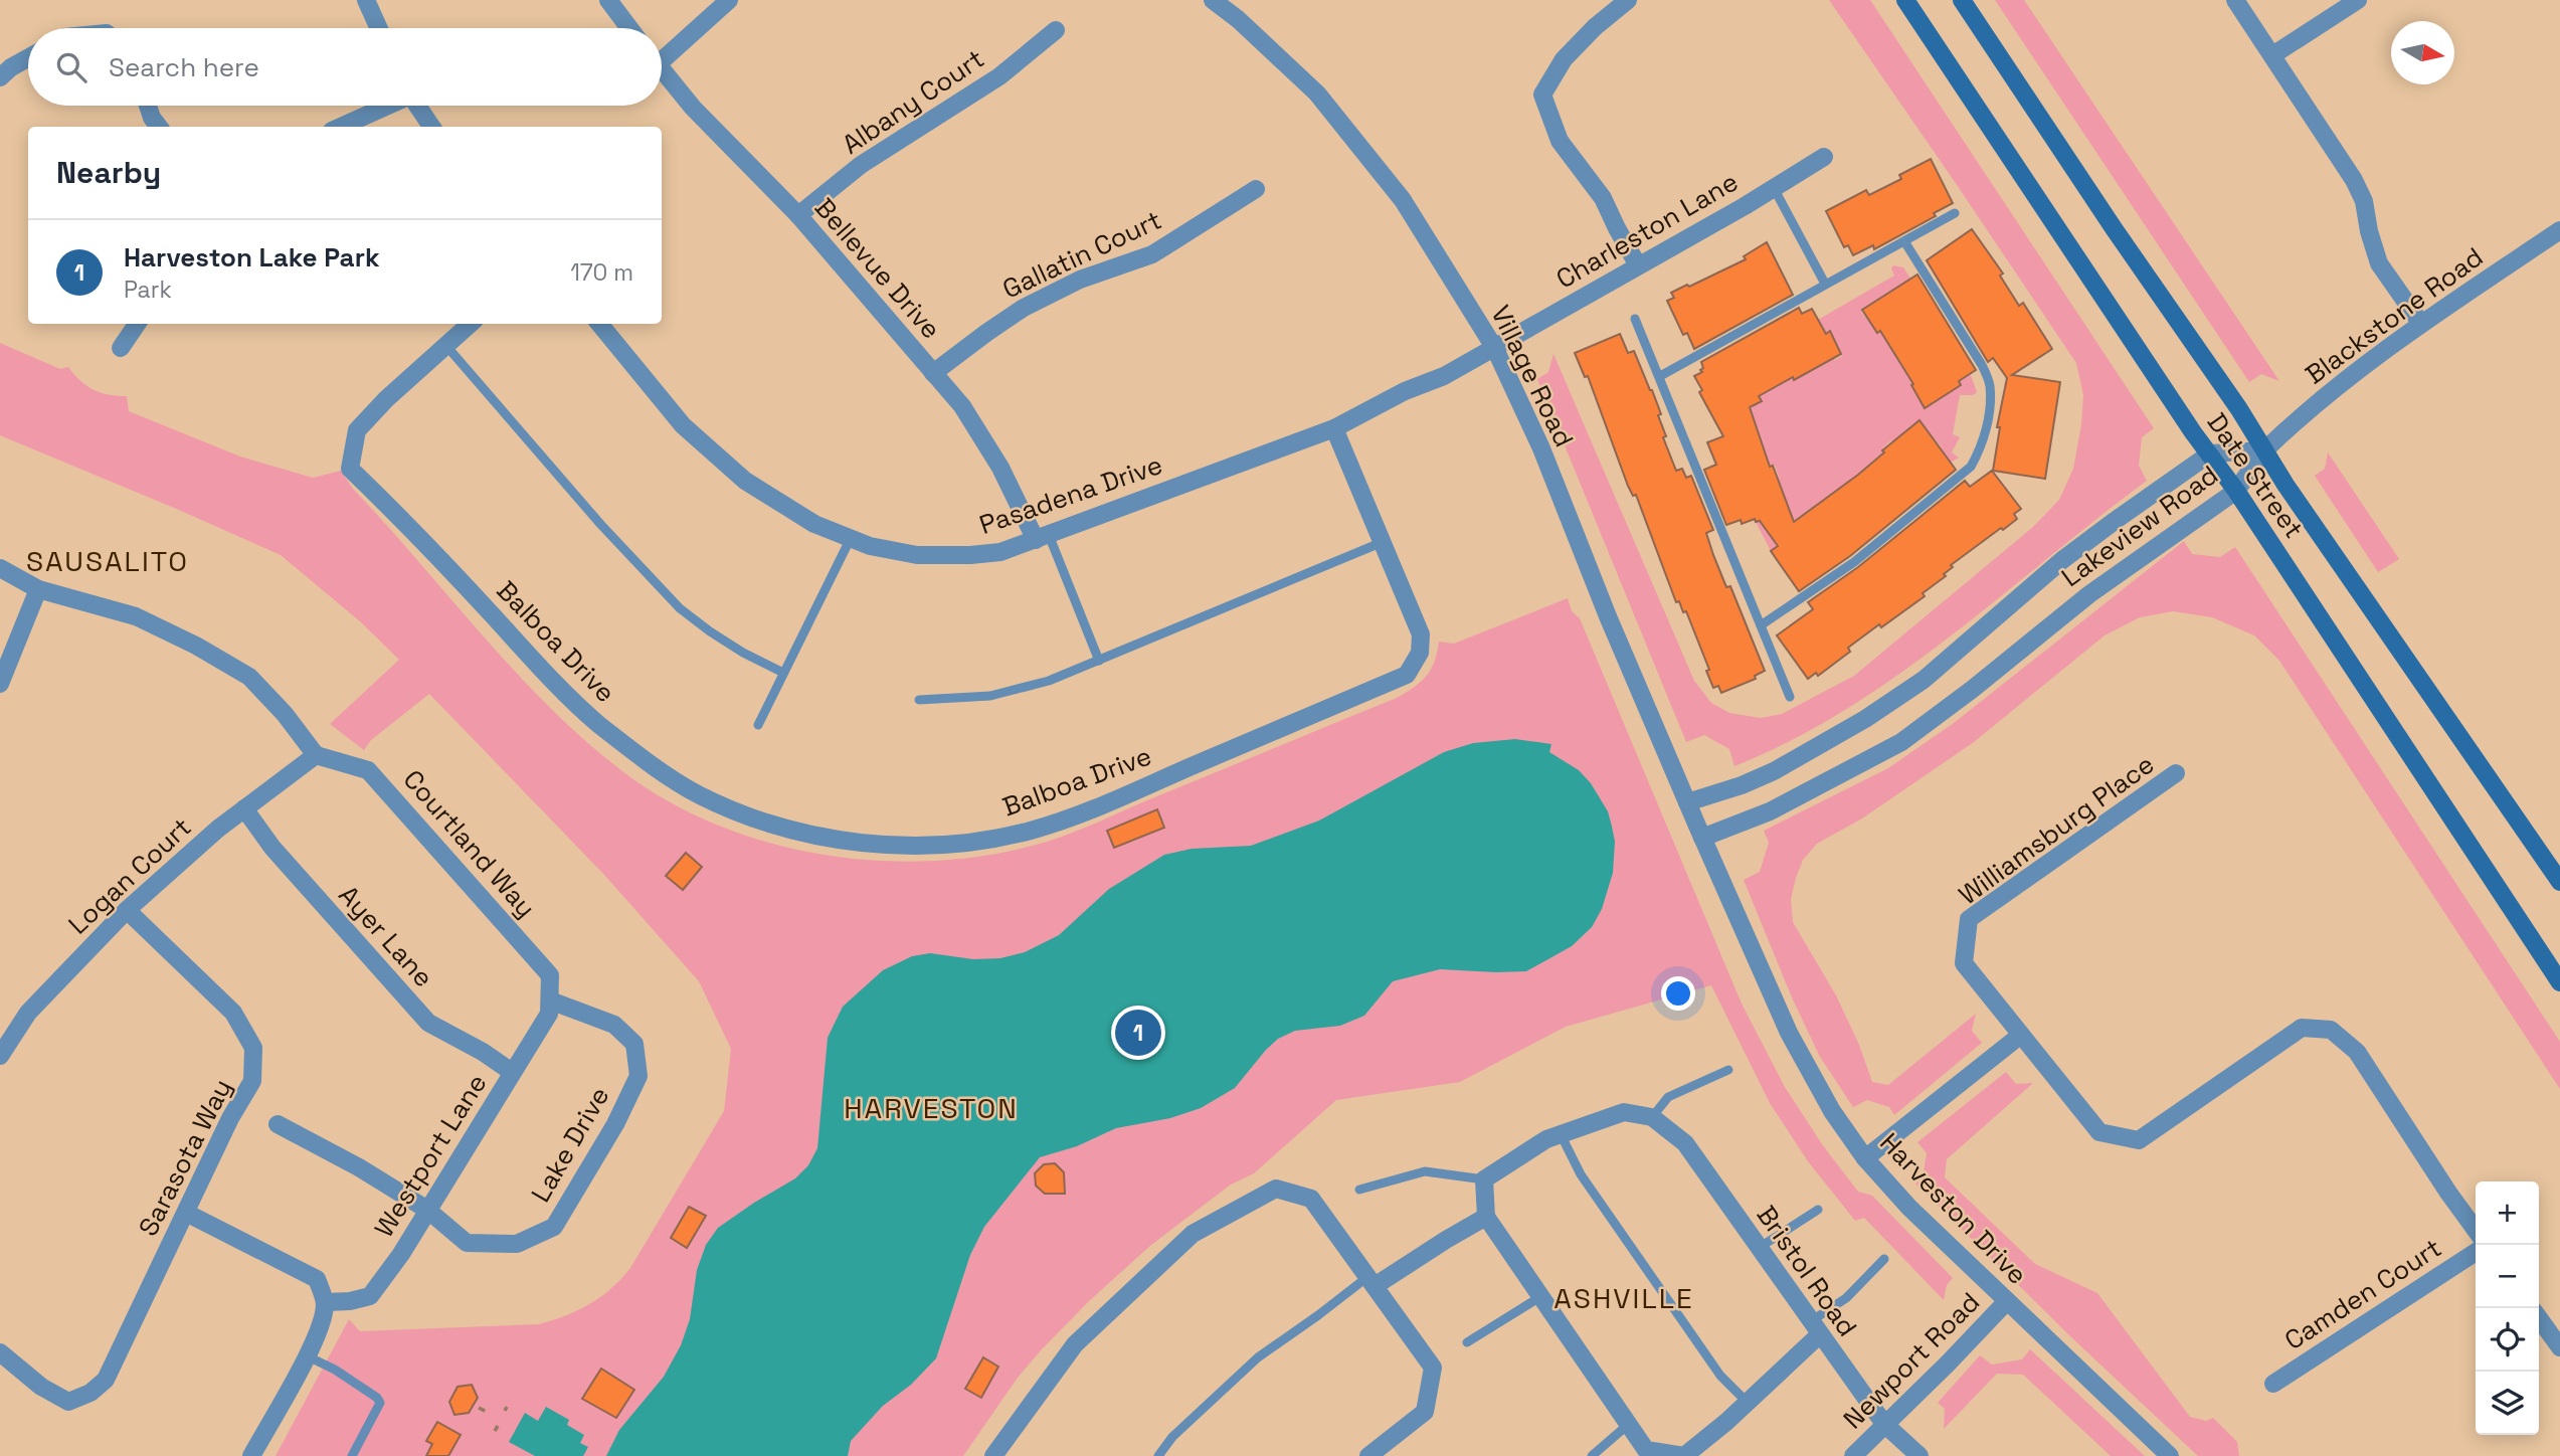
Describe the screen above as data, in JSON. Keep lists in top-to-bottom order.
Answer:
{
  "streets": {
    "main road": ["Date Street"],
    "street": [
      "Albany Court",
      "Charleston Lane",
      "Gallatin Court",
      "Bellevue Drive",
      "Blackstone Road",
      "Village Road",
      "Pasadena Drive",
      "Lakeview Road",
      "Balboa Drive",
      "Williamsburg Place",
      "Courtland Way",
      "Logan Court",
      "Ayer Lane",
      "Lake Drive",
      "Westport Lane",
      "Sarasota Way",
      "Harveston Drive",
      "Bristol Road",
      "Camden Court",
      "Newport Road"
    ]
  },
  "crossings": [
    ["Albany Court", "Bellevue Drive"],
    ["Charleston Lane", "Village Road"],
    ["Charleston Lane", "Pasadena Drive"],
    ["Gallatin Court", "Bellevue Drive"],
    ["Bellevue Drive", "Pasadena Drive"],
    ["Blackstone Road", "Date Street"],
    ["Blackstone Road", "Lakeview Road"],
    ["Village Road", "Pasadena Drive"],
    ["Village Road", "Lakeview Road"],
    ["Village Road", "Harveston Drive"],
    ["Date Street", "Lakeview Road"],
    ["Pasadena Drive", "Balboa Drive"],
    ["Lakeview Road", "Harveston Drive"],
    ["Courtland Way", "Logan Court"],
    ["Courtland Way", "Lake Drive"],
    ["Courtland Way", "Westport Lane"],
    ["Logan Court", "Ayer Lane"],
    ["Logan Court", "Sarasota Way"],
    ["Ayer Lane", "Westport Lane"],
    ["Lake Drive", "Westport Lane"],
    ["Harveston Drive", "Newport Road"],
    ["Bristol Road", "Newport Road"]
  ],
  "districts": ["SAUSALITO", "HARVESTON", "ASHVILLE"],
  "north": "right",
  "page": {
    "search": "Search here",
    "heading": "Nearby",
    "list": [
      {
        "mark": "1",
        "name": "Harveston Lake Park",
        "note": "Park",
        "value": "170 m"
      }
    ],
    "pins": "1",
    "map_buttons": ["+", "−"]
  }
}
